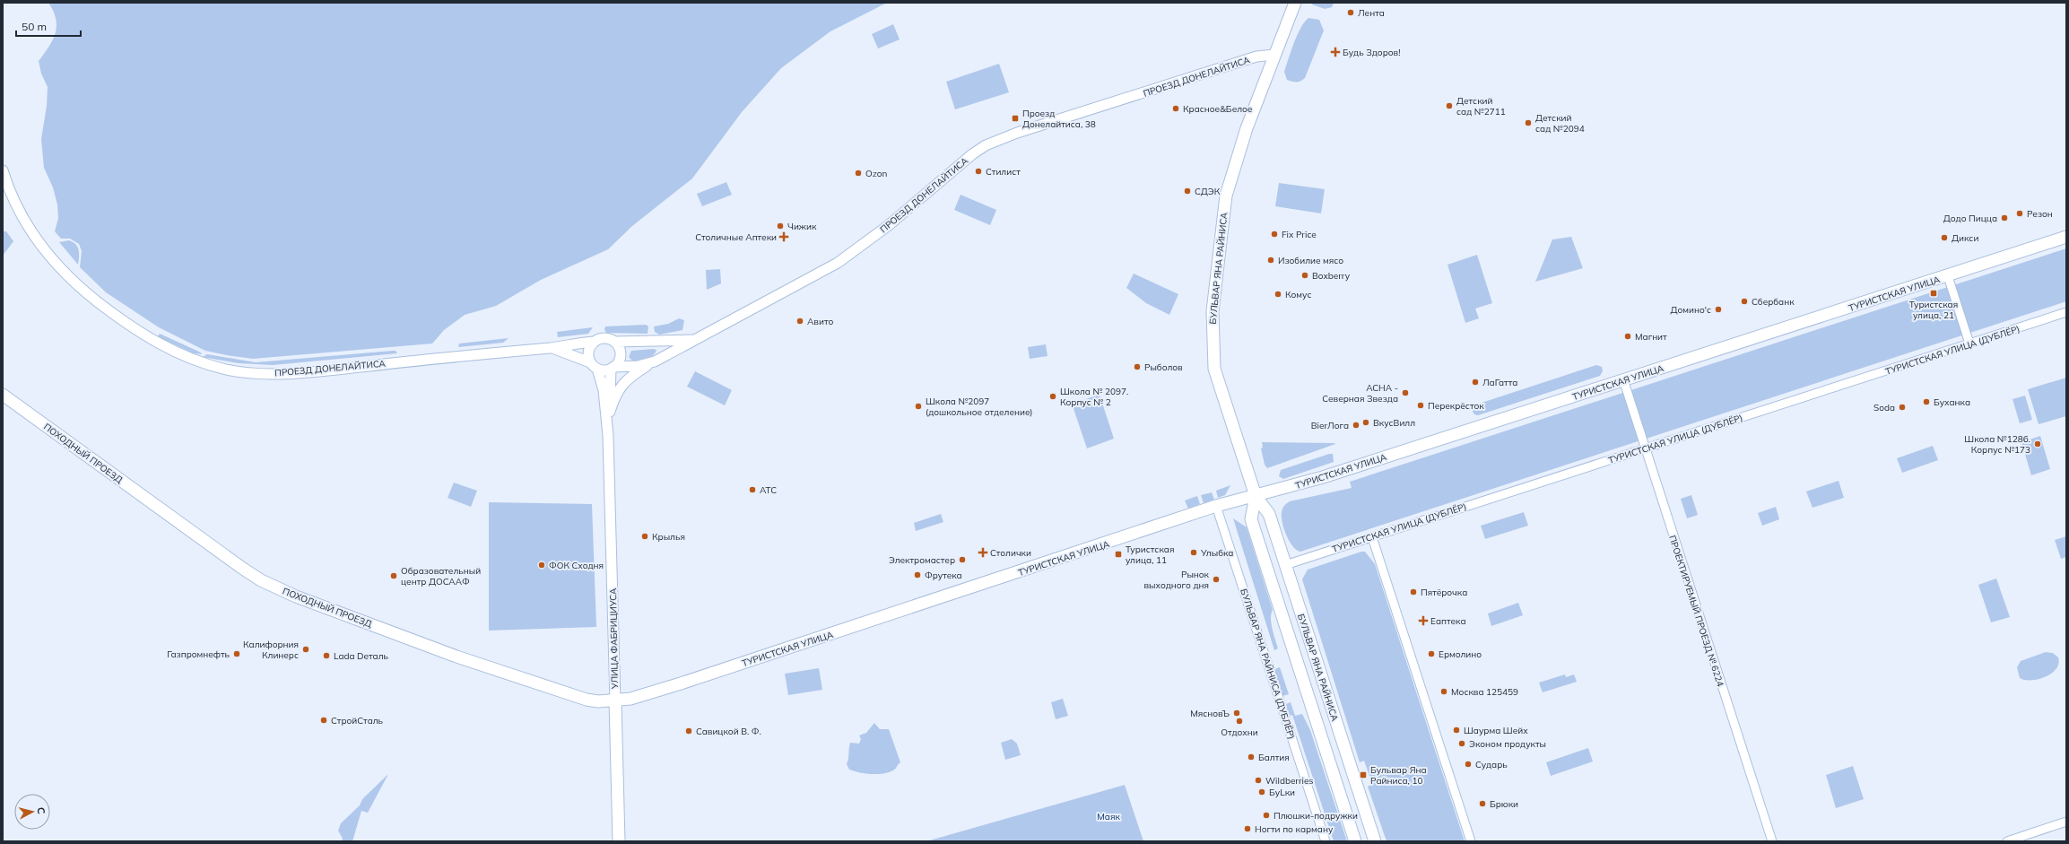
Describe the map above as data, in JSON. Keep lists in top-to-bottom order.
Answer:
{
  "streets": {
    "main road": [
      "БУЛЬВАР ЯНА РАЙНИСА",
      "ТУРИСТСКАЯ УЛИЦА",
      "ПОХОДНЫЙ ПРОЕЗД",
      "УЛИЦА ФАБРИЦИУСА"
    ],
    "street": [
      "ПРОЕЗД ДОНЕЛАЙТИСА",
      "ТУРИСТСКАЯ УЛИЦА (ДУБЛЁР)",
      "ПРОЕКТИРУЕМЫЙ ПРОЕЗД № 6224",
      "БУЛЬВАР ЯНА РАЙНИСА (ДУБЛЁР)"
    ]
  },
  "crossings": [
    ["ПРОЕЗД ДОНЕЛАЙТИСА", "БУЛЬВАР ЯНА РАЙНИСА"],
    ["ПРОЕЗД ДОНЕЛАЙТИСА", "УЛИЦА ФАБРИЦИУСА"],
    ["БУЛЬВАР ЯНА РАЙНИСА", "ТУРИСТСКАЯ УЛИЦА"],
    ["БУЛЬВАР ЯНА РАЙНИСА", "ТУРИСТСКАЯ УЛИЦА (ДУБЛЁР)"],
    ["ТУРИСТСКАЯ УЛИЦА", "ПОХОДНЫЙ ПРОЕЗД"],
    ["ТУРИСТСКАЯ УЛИЦА", "ПРОЕКТИРУЕМЫЙ ПРОЕЗД № 6224"],
    ["ТУРИСТСКАЯ УЛИЦА", "УЛИЦА ФАБРИЦИУСА"],
    ["ТУРИСТСКАЯ УЛИЦА", "БУЛЬВАР ЯНА РАЙНИСА (ДУБЛЁР)"],
    ["ТУРИСТСКАЯ УЛИЦА (ДУБЛЁР)", "ПРОЕКТИРУЕМЫЙ ПРОЕЗД № 6224"],
    ["ПОХОДНЫЙ ПРОЕЗД", "УЛИЦА ФАБРИЦИУСА"]
  ],
  "parks": ["Маяк"],
  "places": {
    "other": [
      "Лента",
      "Детский сад №2711",
      "Красное&Белое",
      "Детский сад №2094",
      "Стилист",
      "Ozon",
      "СДЭК",
      "Резон",
      "Додо Пицца",
      "Чижик",
      "Fix Price",
      "Дикси",
      "Изобилие мясо",
      "Boxberry",
      "Комус",
      "Сбербанк",
      "Домино'c",
      "Авито",
      "Магнит",
      "Рыболов",
      "ЛаГатта",
      "АСНА - Северная Звезда",
      "Школа № 2097. Корпус № 2",
      "Буханка",
      "Перекрёсток",
      "Школа №2097 (дошкольное отделение)",
      "Soda",
      "ВкусВилл",
      "BierЛога",
      "Школа №1286. Корпус №173",
      "АТС",
      "Крылья",
      "Улыбка",
      "Электромастер",
      "ФОК Сходня",
      "Фрутека",
      "Образовательный центр ДОСААФ",
      "Рынок выходного дня",
      "Пятёрочка",
      "Калифорния Клинерс",
      "Газпромнефть",
      "Ермолино",
      "Lada Dеталь",
      "Москва 125459",
      "МясновЪ",
      "СтройСталь",
      "Отдохни",
      "Шаурма Шейх",
      "Савицкой В. Ф.",
      "Эконом продукты",
      "Балтия",
      "Сударь",
      "Wildberries",
      "БуLки",
      "Брюки",
      "Плюшки-подружки",
      "Ногти по карману"
    ],
    "health": [
      "Будь Здоров!",
      "Столичные Аптеки",
      "Столички",
      "Еаптека"
    ],
    "transit": [
      "Проезд Донелайтиса, 38",
      "Туристская улица, 21",
      "Туристская улица, 11",
      "Бульвар Яна Райниса, 10"
    ]
  },
  "scale_bar": "50 m",
  "north": "right"
}
